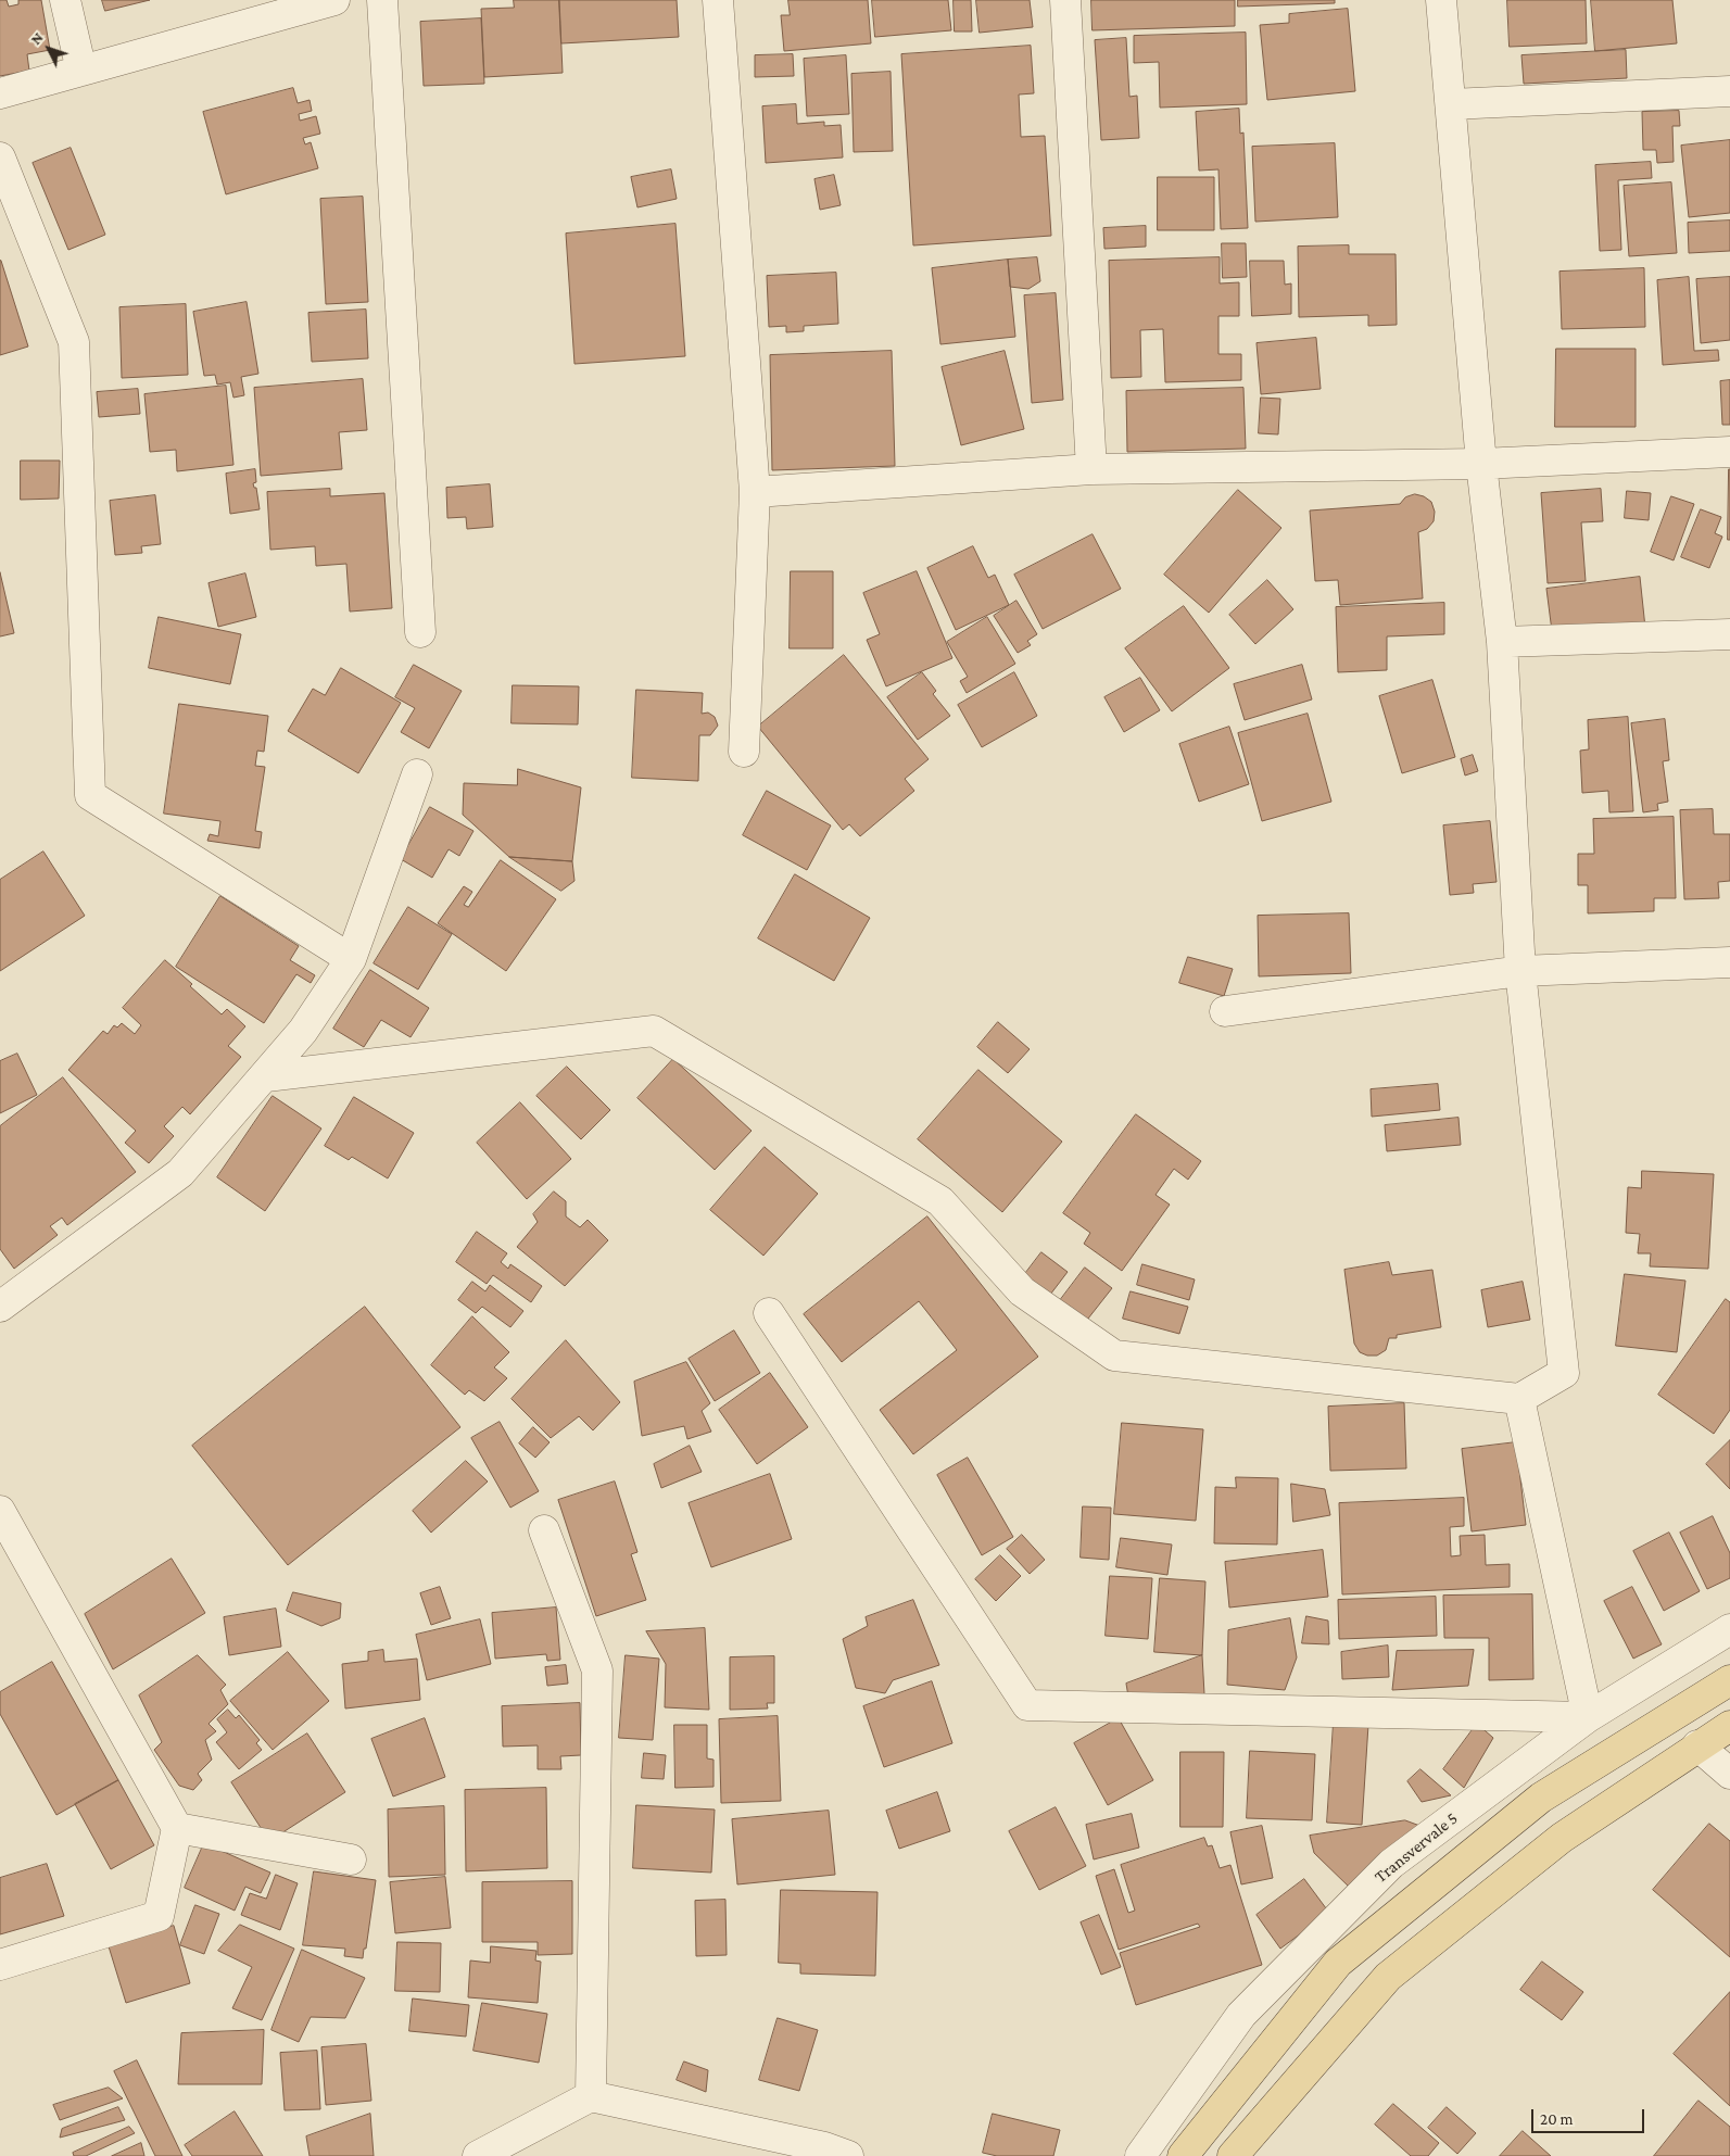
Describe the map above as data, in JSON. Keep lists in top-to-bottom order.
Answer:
{
  "streets": {
    "street": ["Transvervale 5"]
  },
  "scale_bar": "20 m",
  "north": "top left"
}
